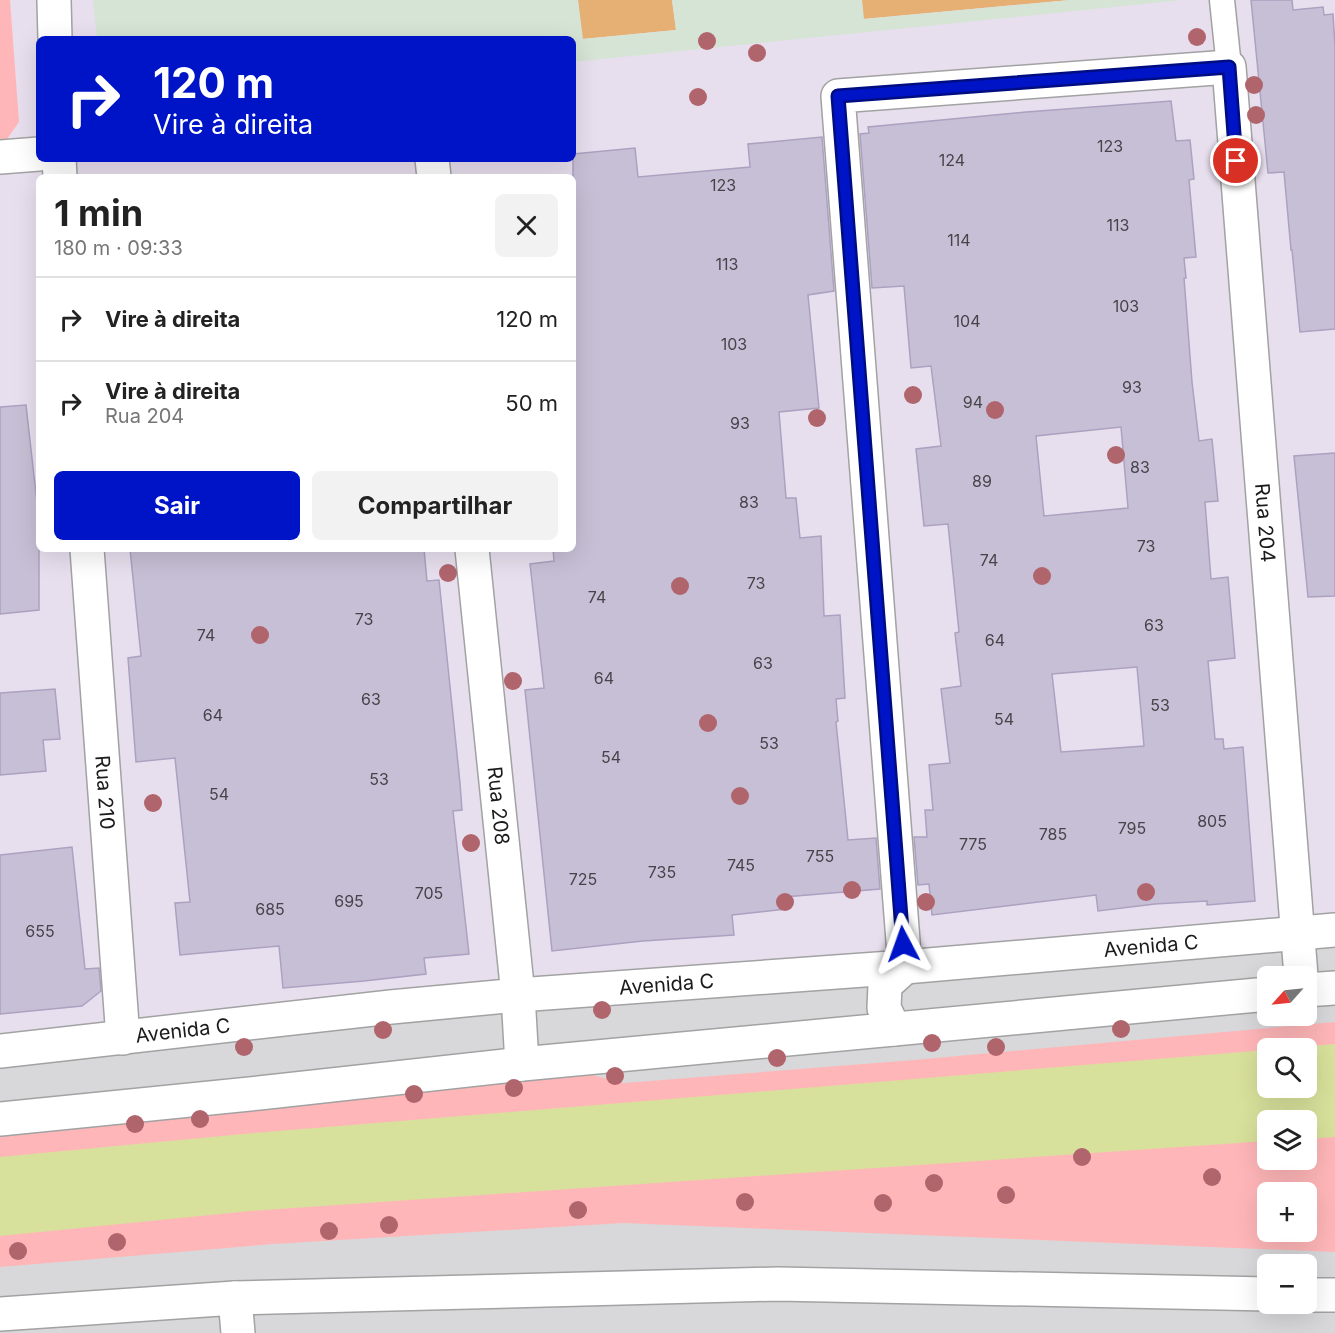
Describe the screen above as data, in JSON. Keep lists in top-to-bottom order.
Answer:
{
  "streets": {
    "street": [
      "Rua 204",
      "Rua 210",
      "Rua 208",
      "Avenida C"
    ]
  },
  "crossings": [
    ["Rua 204", "Avenida C"],
    ["Rua 210", "Avenida C"],
    ["Rua 208", "Avenida C"]
  ],
  "house_numbers": [
    "123",
    "124",
    "123",
    "113",
    "114",
    "113",
    "103",
    "104",
    "103",
    "93",
    "94",
    "93",
    "83",
    "89",
    "83",
    "73",
    "74",
    "73",
    "74",
    "73",
    "63",
    "74",
    "64",
    "63",
    "64",
    "63",
    "53",
    "64",
    "54",
    "53",
    "54",
    "53",
    "54",
    "805",
    "795",
    "785",
    "775",
    "755",
    "745",
    "735",
    "725",
    "705",
    "695",
    "685",
    "655"
  ],
  "north": "bottom left",
  "page": {
    "turn": ["120 m", "Vire à direita"],
    "heading": ["1 min", "180 m · 09:33"],
    "list": [
      {
        "name": "Vire à direita",
        "value": "120 m"
      },
      {
        "name": "Vire à direita",
        "note": "Rua 204",
        "value": "50 m"
      }
    ],
    "buttons": ["Sair", "Compartilhar"],
    "map_buttons": ["+", "−"]
  }
}
